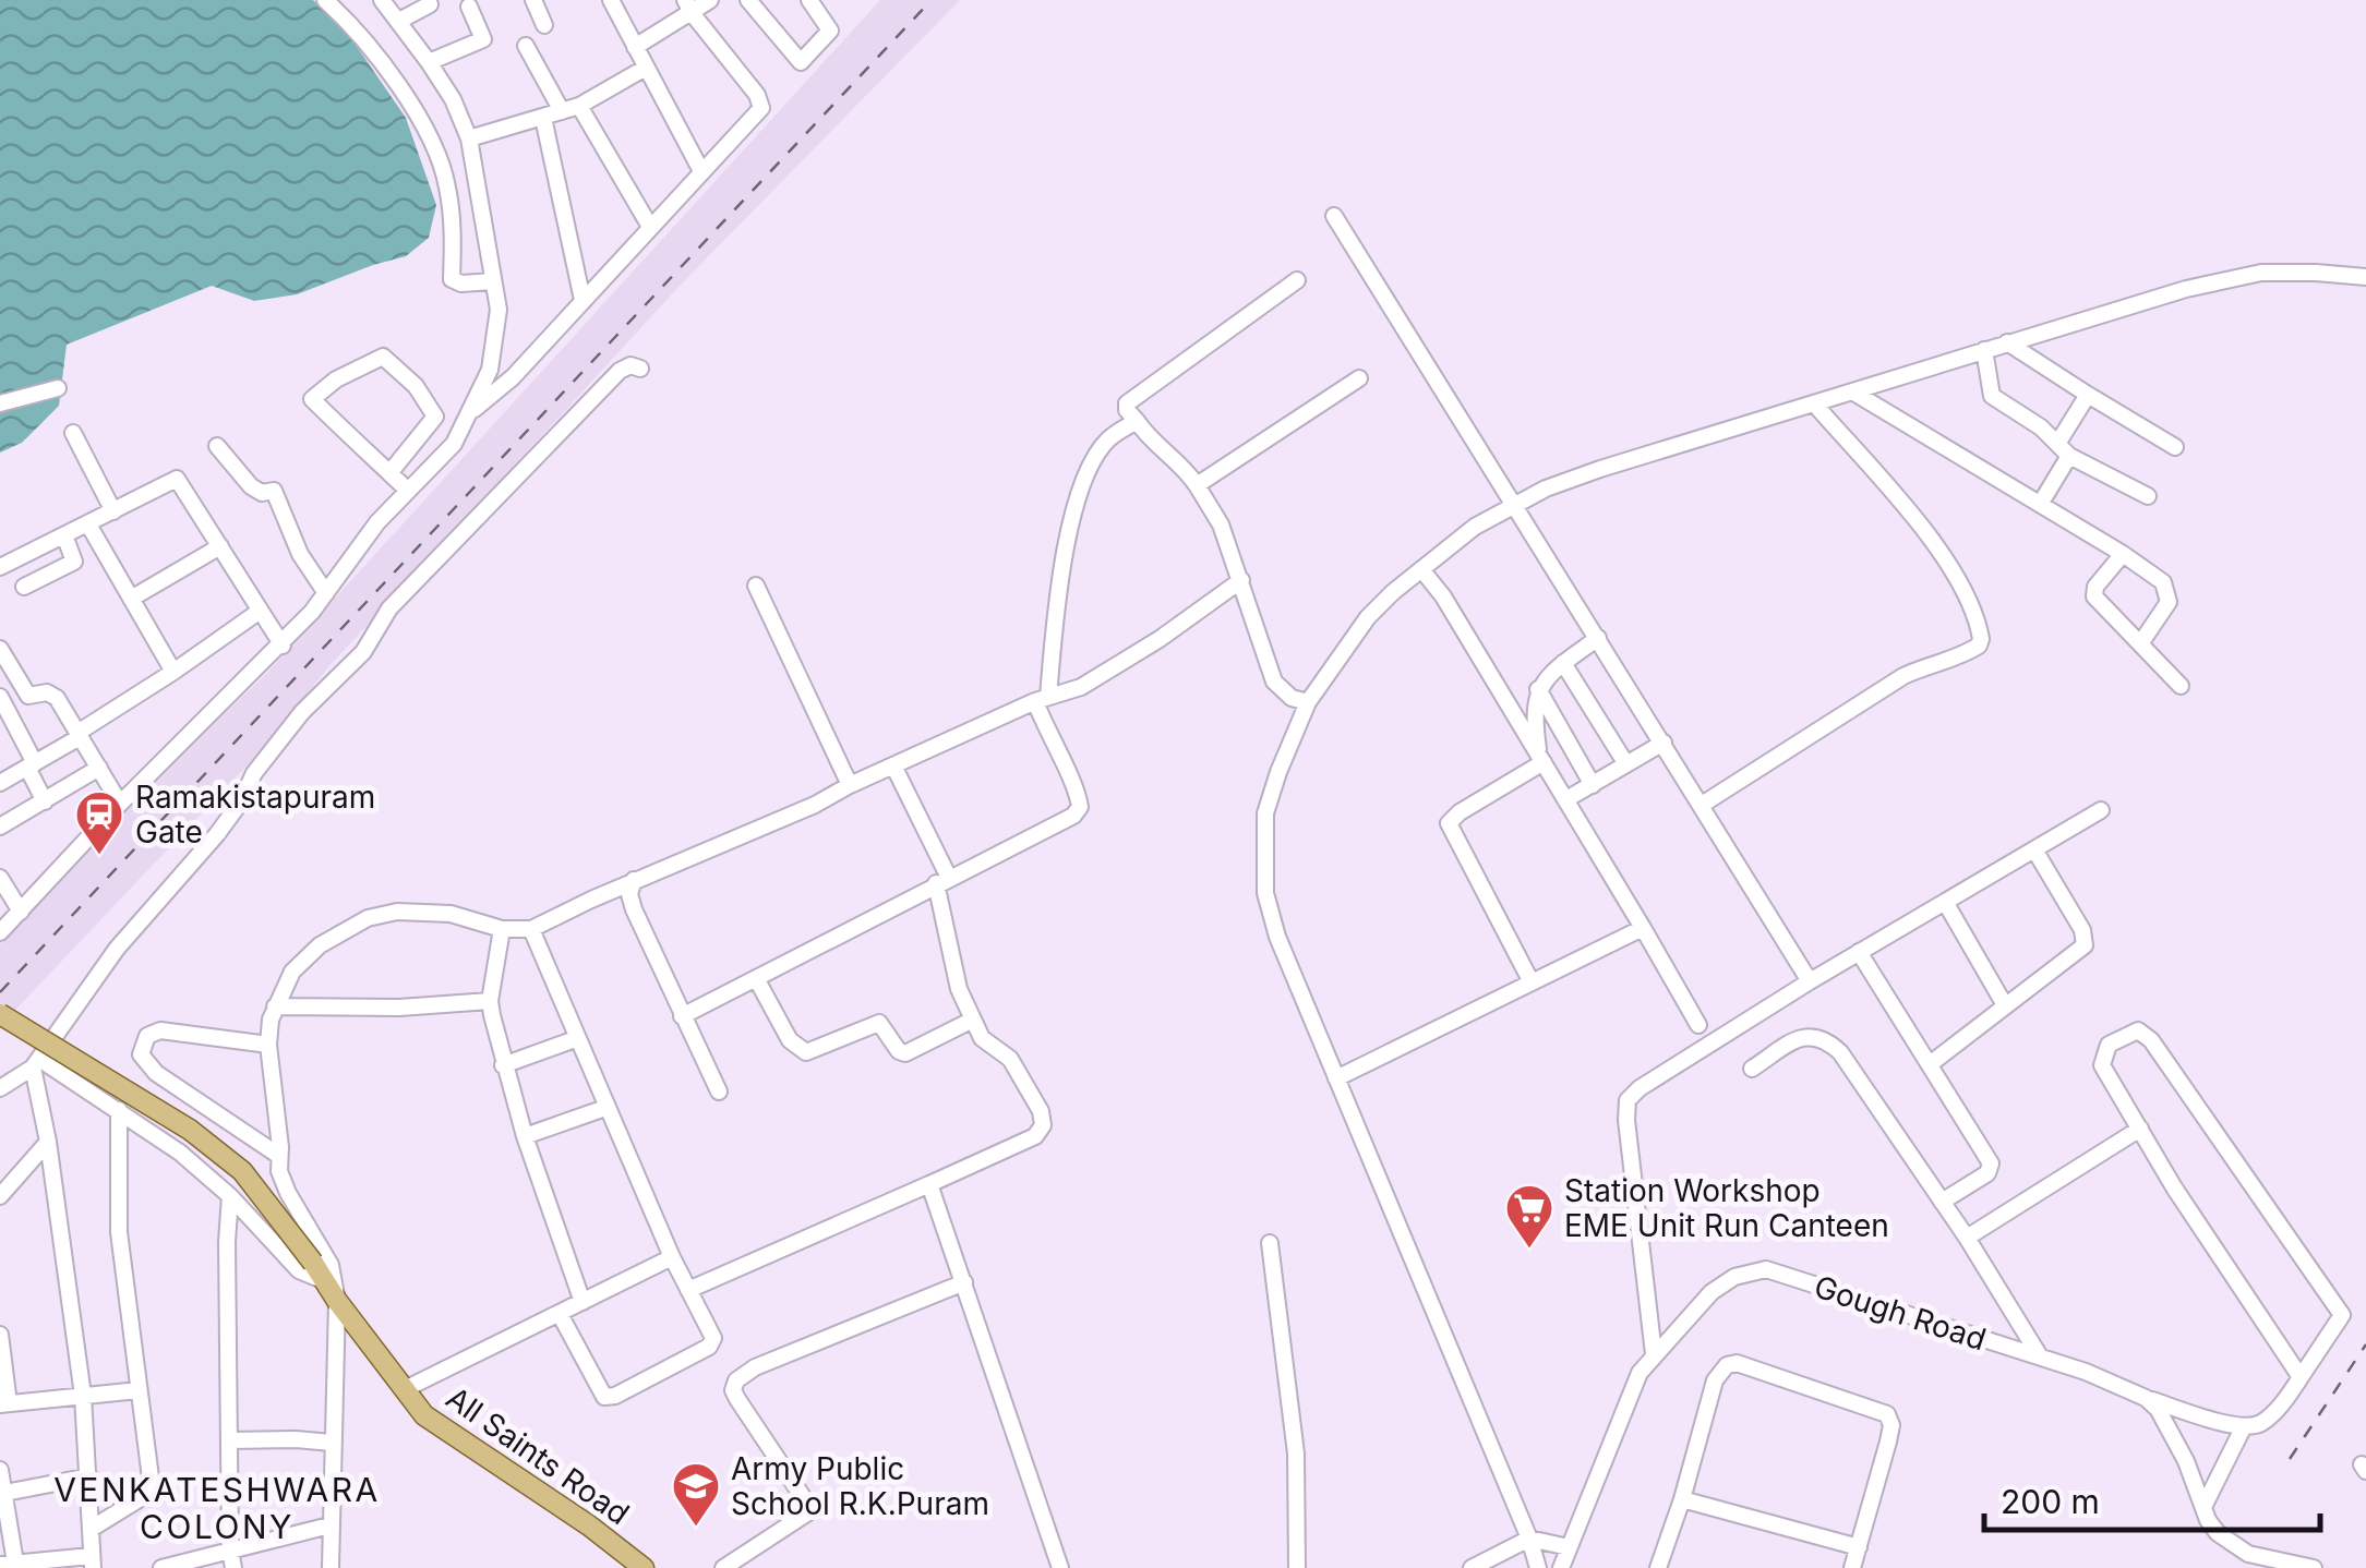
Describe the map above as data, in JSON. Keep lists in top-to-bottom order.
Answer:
{
  "streets": {
    "main road": ["All Saints Road"],
    "street": ["Gough Road"]
  },
  "districts": ["VENKATESHWARA COLONY"],
  "places": {
    "station": ["Ramakistapuram Gate"],
    "supermarket": ["Station Workshop EME Unit Run Canteen"],
    "school or university": ["Army Public School R.K.Puram"]
  },
  "scale_bar": "200 m"
}
